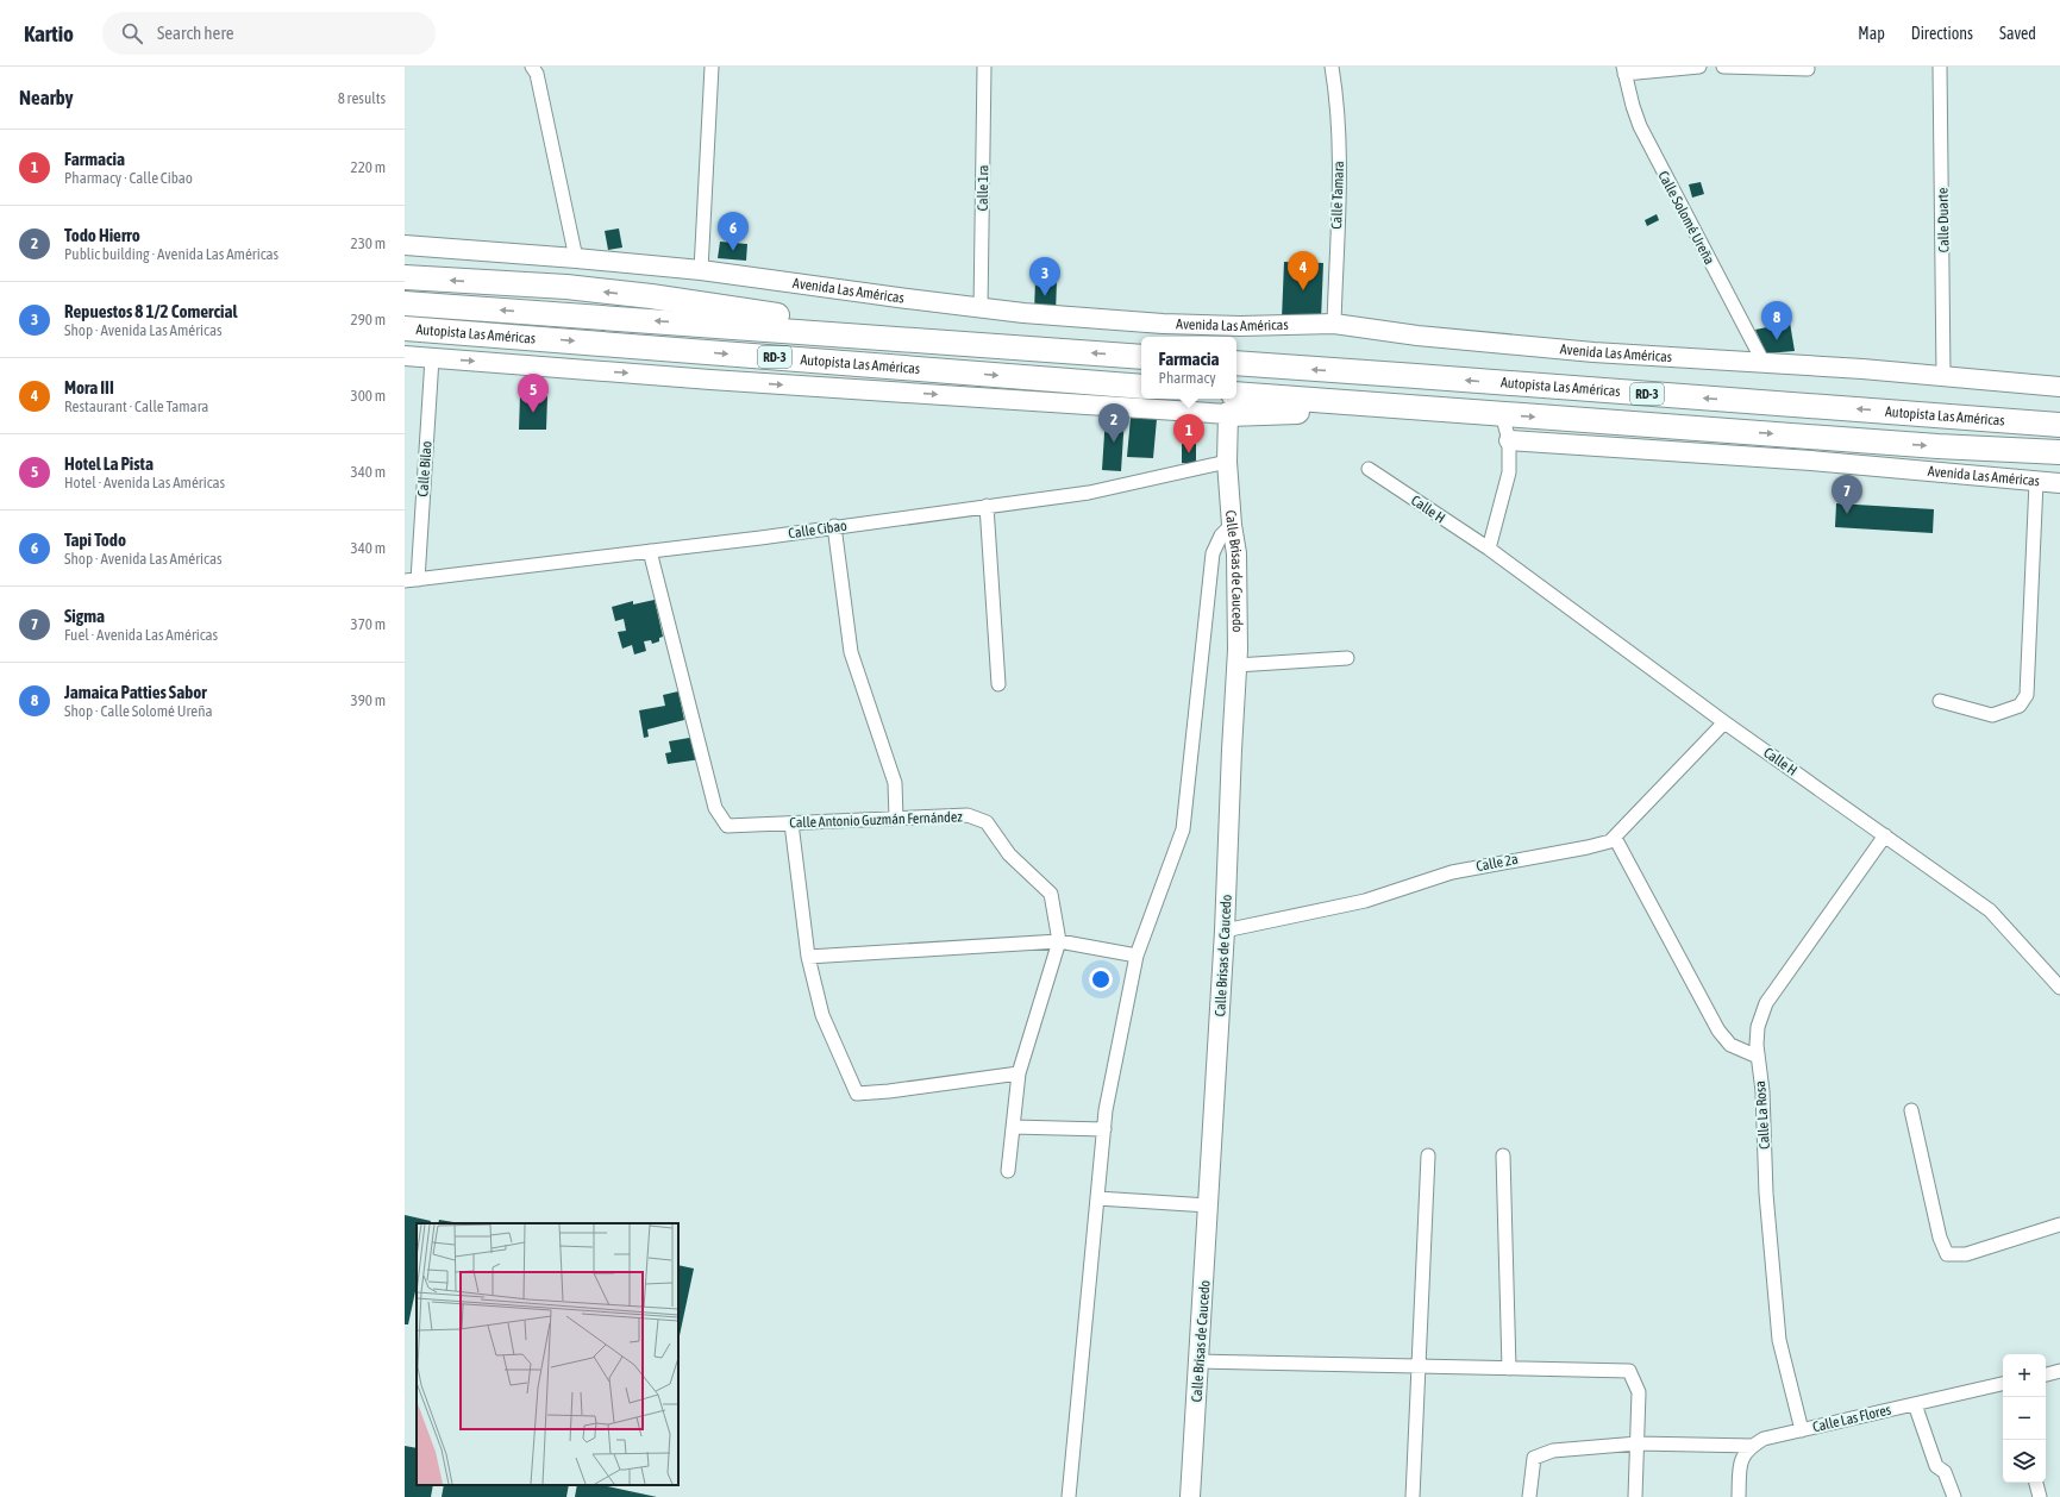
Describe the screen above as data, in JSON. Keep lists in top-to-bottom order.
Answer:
{
  "streets": {
    "highway": ["Autopista Las Américas", "RD-3"],
    "street": [
      "Calle 1ra",
      "Calle Tamara",
      "Calle Solomé Ureña",
      "Calle Duarte",
      "Avenida Las Américas",
      "Calle Bilao",
      "Calle H",
      "Calle Cibao",
      "Calle Brisas de Caucedo",
      "Calle Antonio Guzmán Fernández",
      "Calle 2a",
      "Calle La Rosa",
      "Calle Las Flores"
    ]
  },
  "crossings": [
    ["Calle 1ra", "Avenida Las Américas"],
    ["Calle Tamara", "Avenida Las Américas"],
    ["Calle Solomé Ureña", "Avenida Las Américas"],
    ["Calle Duarte", "Avenida Las Américas"],
    ["Autopista Las Américas", "Calle Brisas de Caucedo"],
    ["Calle Bilao", "Calle Cibao"],
    ["Calle H", "Calle 2a"],
    ["Calle H", "Calle La Rosa"],
    ["Calle Cibao", "Calle Brisas de Caucedo"],
    ["Calle Cibao", "Calle Antonio Guzmán Fernández"],
    ["Calle Brisas de Caucedo", "Calle 2a"],
    ["Calle La Rosa", "Calle Las Flores"]
  ],
  "page": {
    "header": "Kartio",
    "search": "Search here",
    "nav": ["Map", "Directions", "Saved"],
    "heading": ["Nearby", "8 results"],
    "list": [
      {
        "mark": "1",
        "name": "Farmacia",
        "note": "Pharmacy · Calle Cibao",
        "value": "220 m"
      },
      {
        "mark": "2",
        "name": "Todo Hierro",
        "note": "Public building · Avenida Las Américas",
        "value": "230 m"
      },
      {
        "mark": "3",
        "name": "Repuestos 8 1/2 Comercial",
        "note": "Shop · Avenida Las Américas",
        "value": "290 m"
      },
      {
        "mark": "4",
        "name": "Mora III",
        "note": "Restaurant · Calle Tamara",
        "value": "300 m"
      },
      {
        "mark": "5",
        "name": "Hotel La Pista",
        "note": "Hotel · Avenida Las Américas",
        "value": "340 m"
      },
      {
        "mark": "6",
        "name": "Tapi Todo",
        "note": "Shop · Avenida Las Américas",
        "value": "340 m"
      },
      {
        "mark": "7",
        "name": "Sigma",
        "note": "Fuel · Avenida Las Américas",
        "value": "370 m"
      },
      {
        "mark": "8",
        "name": "Jamaica Patties Sabor",
        "note": "Shop · Calle Solomé Ureña",
        "value": "390 m"
      }
    ],
    "pins": [
      "6",
      "4",
      "3",
      "8",
      "5",
      "2",
      "1",
      "7"
    ],
    "popup": ["Farmacia", "Pharmacy"],
    "map_buttons": ["+", "−"]
  }
}
